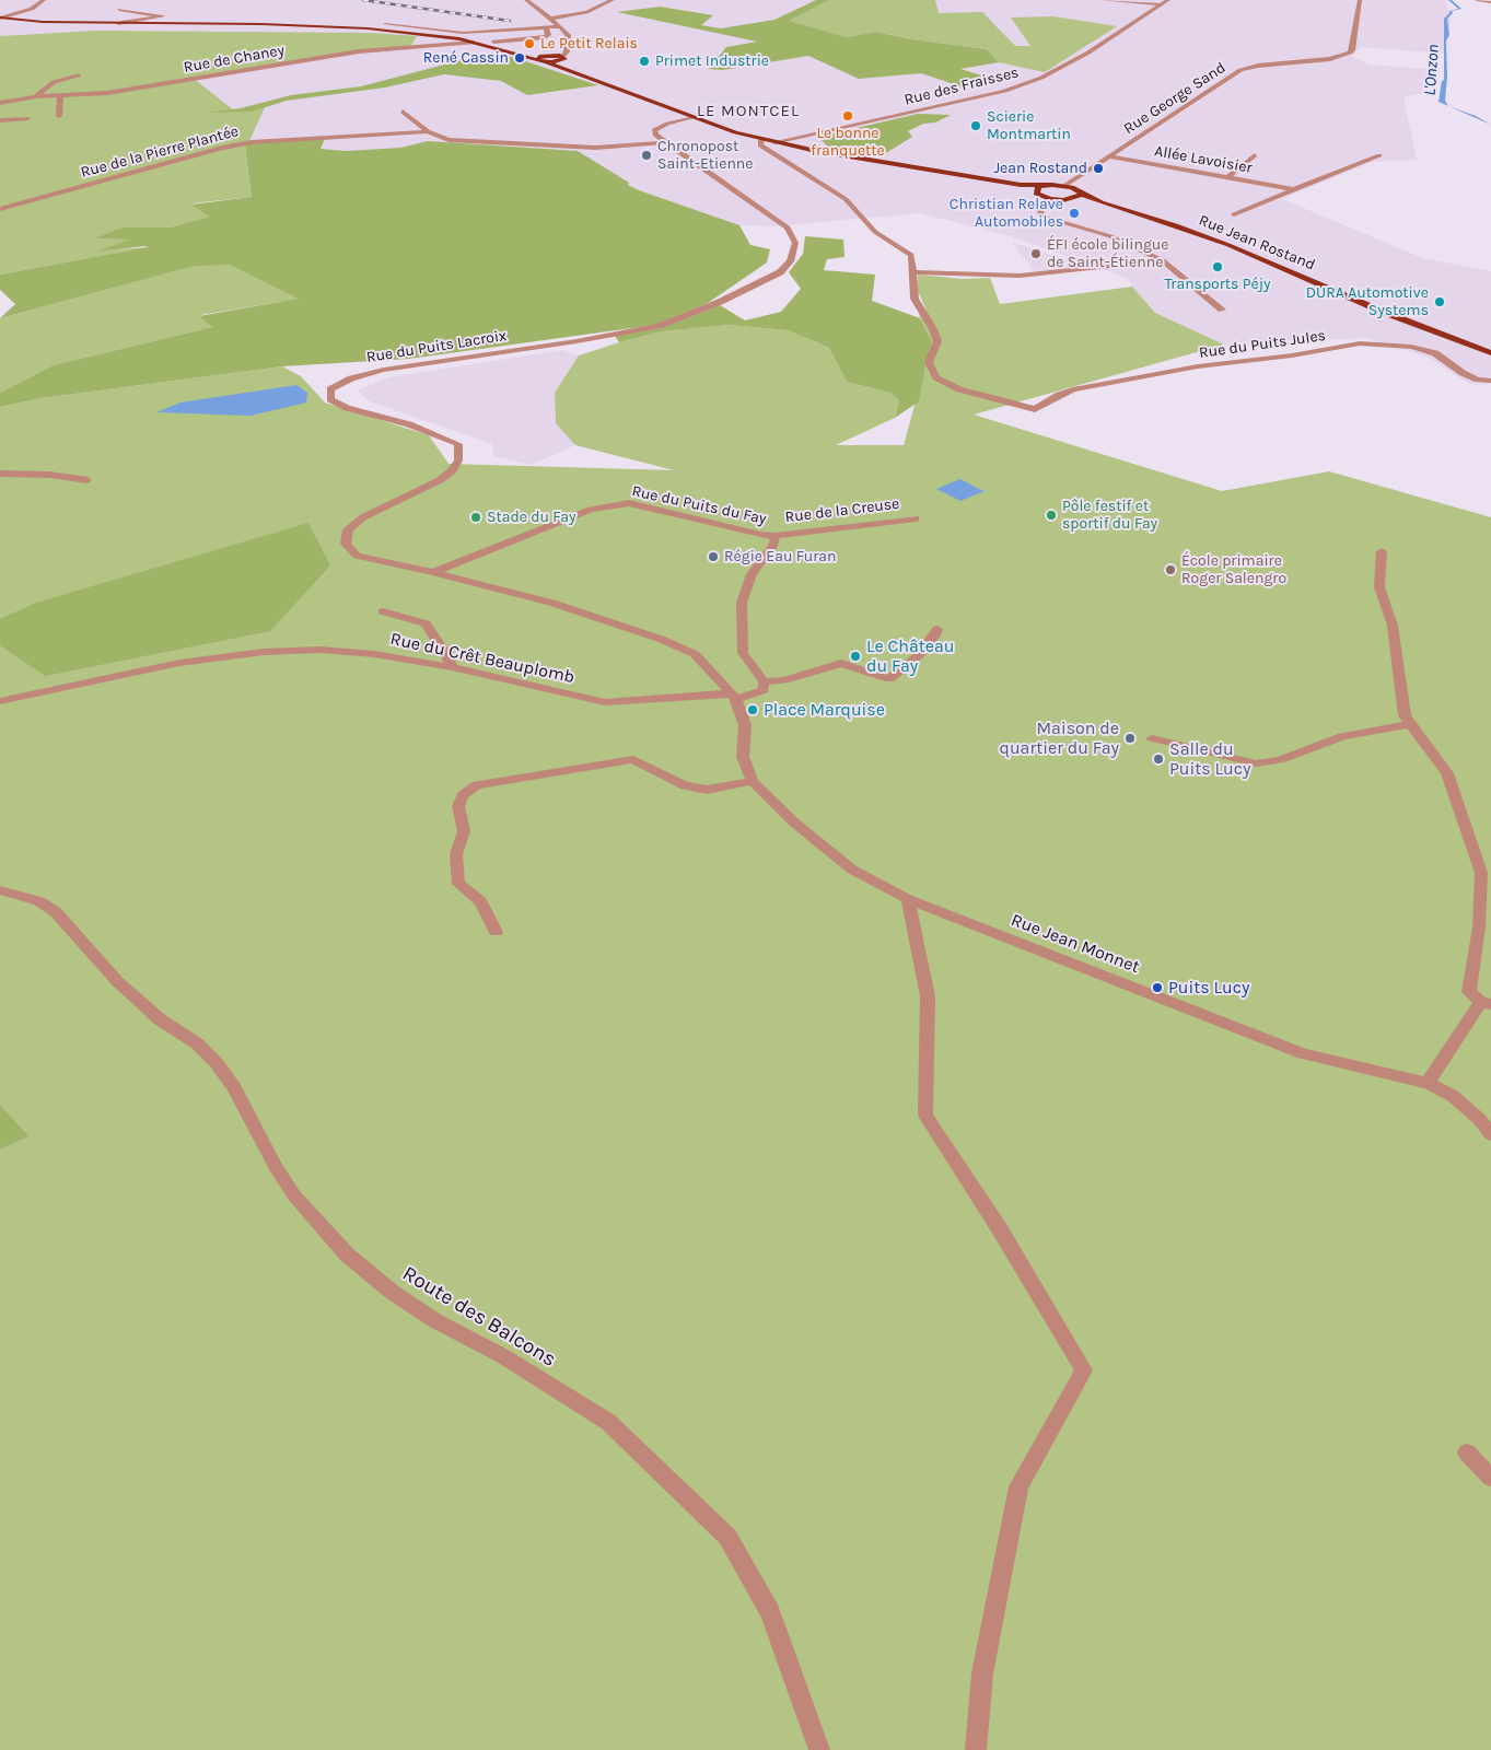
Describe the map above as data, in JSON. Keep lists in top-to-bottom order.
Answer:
{
  "streets": {
    "main road": ["Rue Jean Rostand"],
    "street": [
      "Rue de Chaney",
      "Rue des Fraisses",
      "Rue George Sand",
      "Rue de la Pierre Plantée",
      "Allée Lavoisier",
      "Rue du Puits Jules",
      "Rue du Puits Lacroix",
      "Rue du Puits du Fay",
      "Rue de la Creuse",
      "Rue du Crêt Beauplomb",
      "Rue Jean Monnet",
      "Route des Balcons"
    ]
  },
  "crossings": [
    ["Rue George Sand", "Allée Lavoisier"],
    ["Rue de la Pierre Plantée", "Rue du Puits Lacroix"],
    ["Rue du Puits Lacroix", "Rue du Puits du Fay"],
    ["Rue du Puits Lacroix", "Rue du Crêt Beauplomb"],
    ["Rue du Puits Lacroix", "Rue Jean Monnet"],
    ["Rue du Puits du Fay", "Rue de la Creuse"],
    ["Rue du Crêt Beauplomb", "Rue Jean Monnet"]
  ],
  "districts": ["LE MONTCEL"],
  "water": ["L'Onzon"],
  "places": [
    "Le Petit Relais",
    "René Cassin",
    "Primet Industrie",
    "Le bonne franquette",
    "Scierie Montmartin",
    "Chronopost Saint-Etienne",
    "Jean Rostand",
    "Christian Relave Automobiles",
    "ÉFI école bilingue de Saint-Étienne",
    "Transports Péjy",
    "DURA Automotive Systems",
    "Pôle festif et sportif du Fay",
    "Stade du Fay",
    "Régie Eau Furan",
    "École primaire Roger Salengro",
    "Le Château du Fay",
    "Place Marquise",
    "Maison de quartier du Fay",
    "Salle du Puits Lucy",
    "Puits Lucy"
  ]
}
